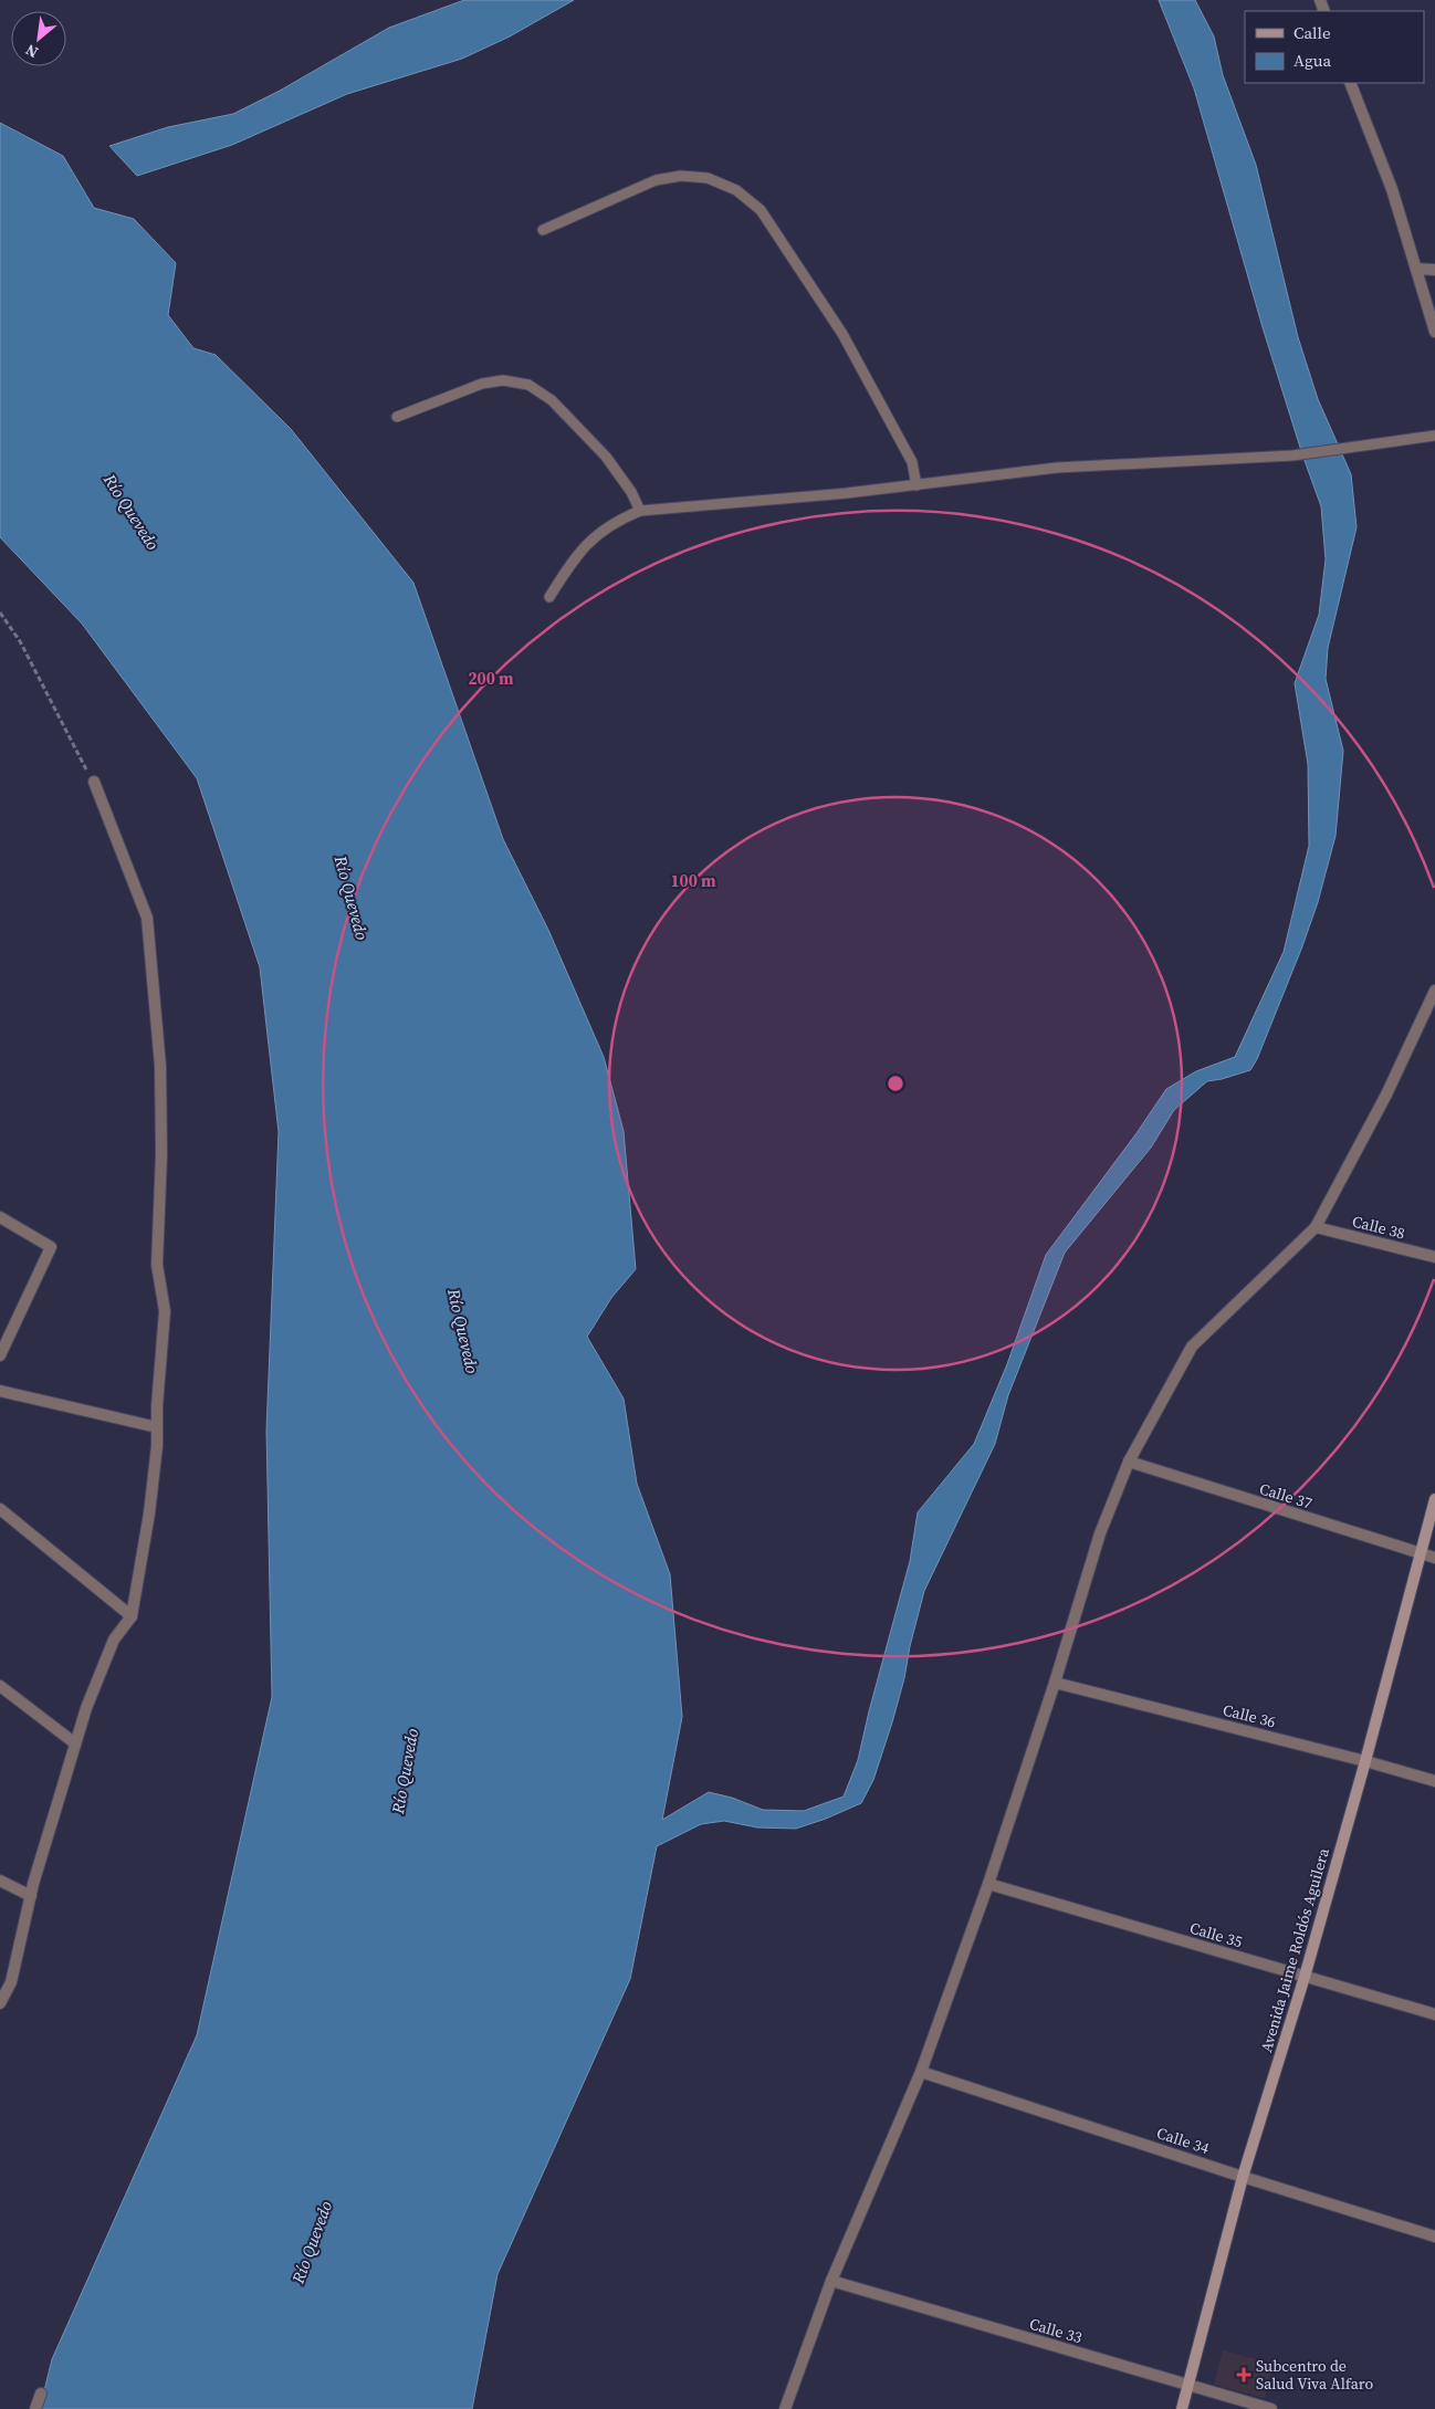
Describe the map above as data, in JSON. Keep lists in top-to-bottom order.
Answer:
{
  "streets": {
    "main road": ["Avenida Jaime Roldós Aguilera"],
    "street": [
      "Calle 38",
      "Calle 37",
      "Calle 36",
      "Calle 35",
      "Calle 34",
      "Calle 33"
    ]
  },
  "crossings": [
    ["Calle 37", "Avenida Jaime Roldós Aguilera"],
    ["Calle 36", "Avenida Jaime Roldós Aguilera"],
    ["Calle 35", "Avenida Jaime Roldós Aguilera"],
    ["Avenida Jaime Roldós Aguilera", "Calle 34"],
    ["Avenida Jaime Roldós Aguilera", "Calle 33"]
  ],
  "water": ["Río Quevedo"],
  "places": {
    "health": ["Subcentro de Salud Viva Alfaro"]
  },
  "legend": ["Calle", "Agua"],
  "north": "bottom left",
  "rings": ["200 m", "100 m"]
}
